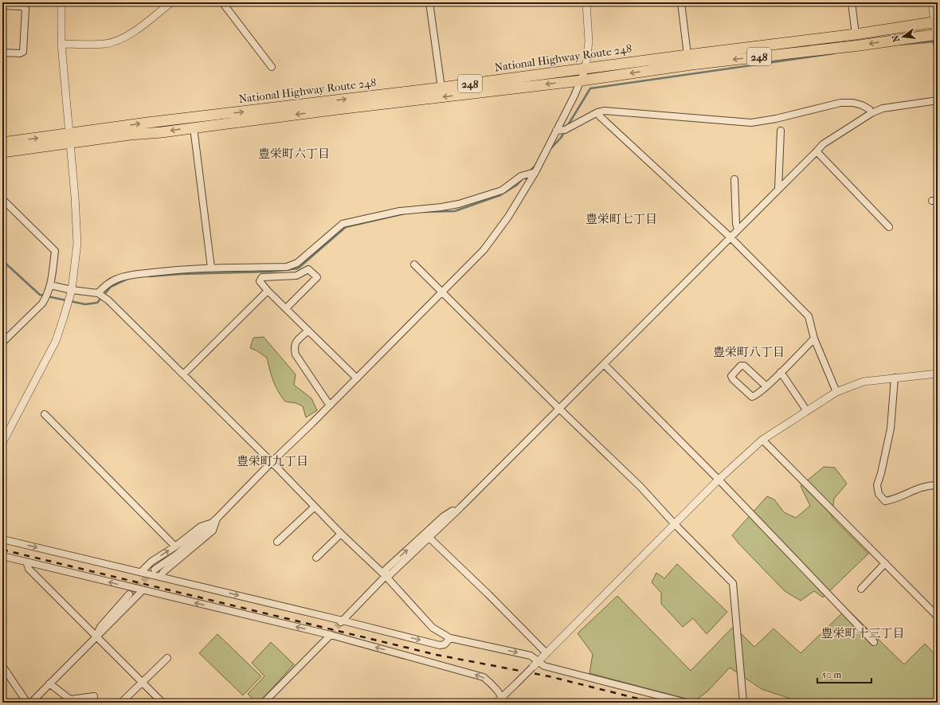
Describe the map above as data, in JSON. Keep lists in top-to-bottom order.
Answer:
{
  "streets": {
    "highway": ["248", "National Highway Route 248"]
  },
  "districts": [
    "豊栄町六丁目",
    "豊栄町七丁目",
    "豊栄町八丁目",
    "豊栄町九丁目",
    "豊栄町十三丁目"
  ],
  "scale_bar": "50 m",
  "north": "left"
}
